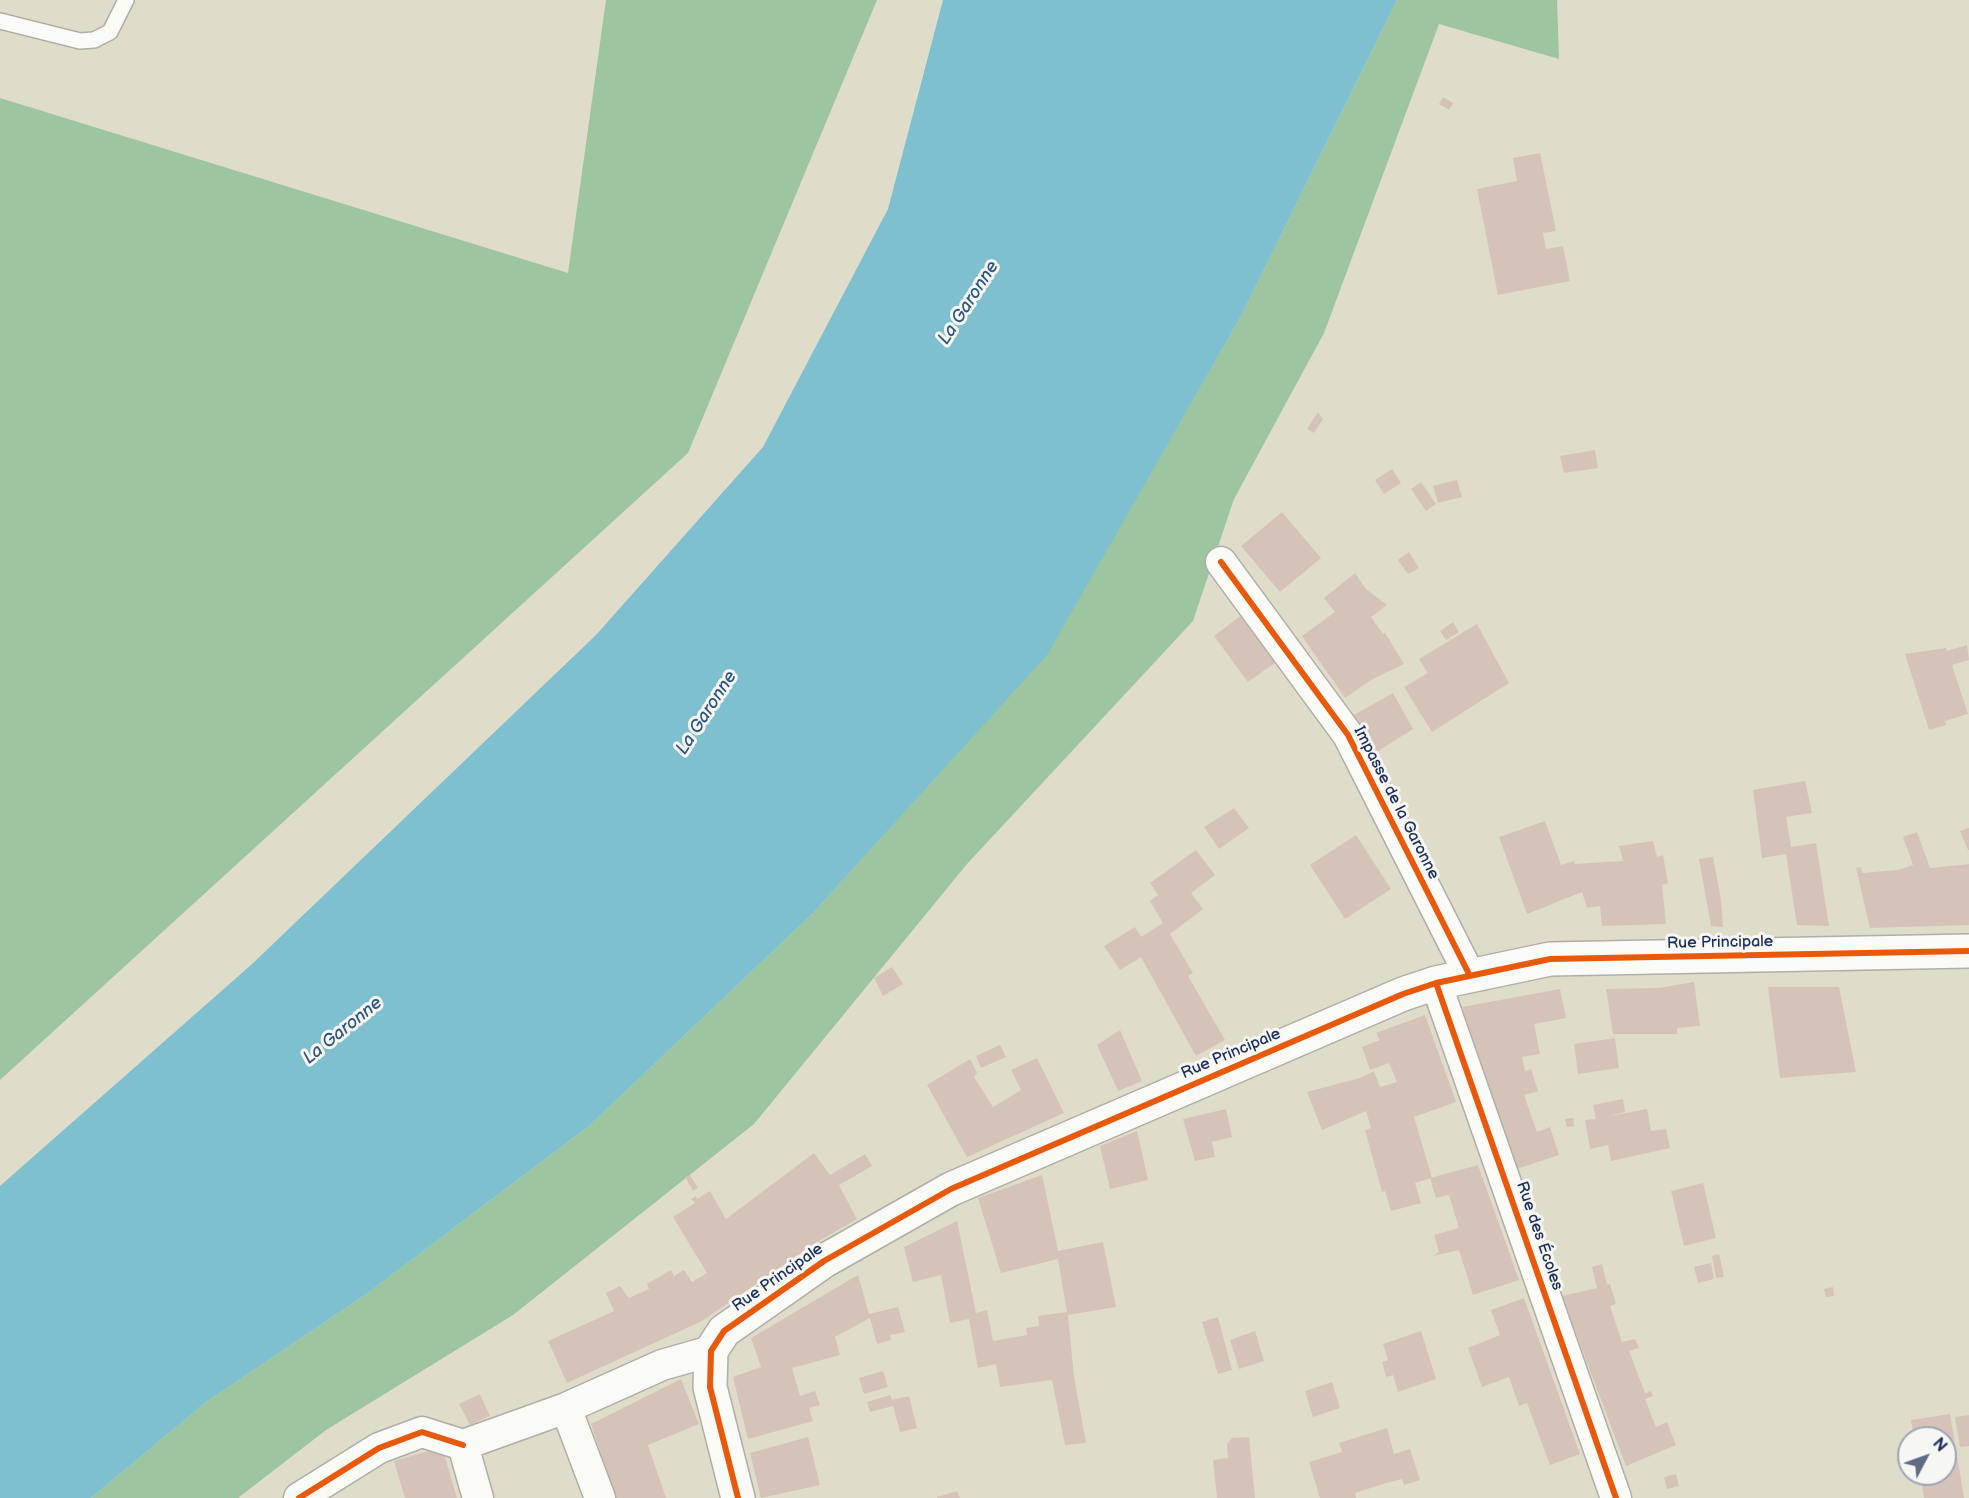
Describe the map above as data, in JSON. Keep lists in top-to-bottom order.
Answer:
{
  "streets": {
    "street": ["Impasse de la Garonne", "Rue Principale", "Rue des Écoles"]
  },
  "crossings": [
    ["Impasse de la Garonne", "Rue Principale"],
    ["Rue Principale", "Rue des Écoles"]
  ],
  "water": ["La Garonne"],
  "north": "top right"
}
